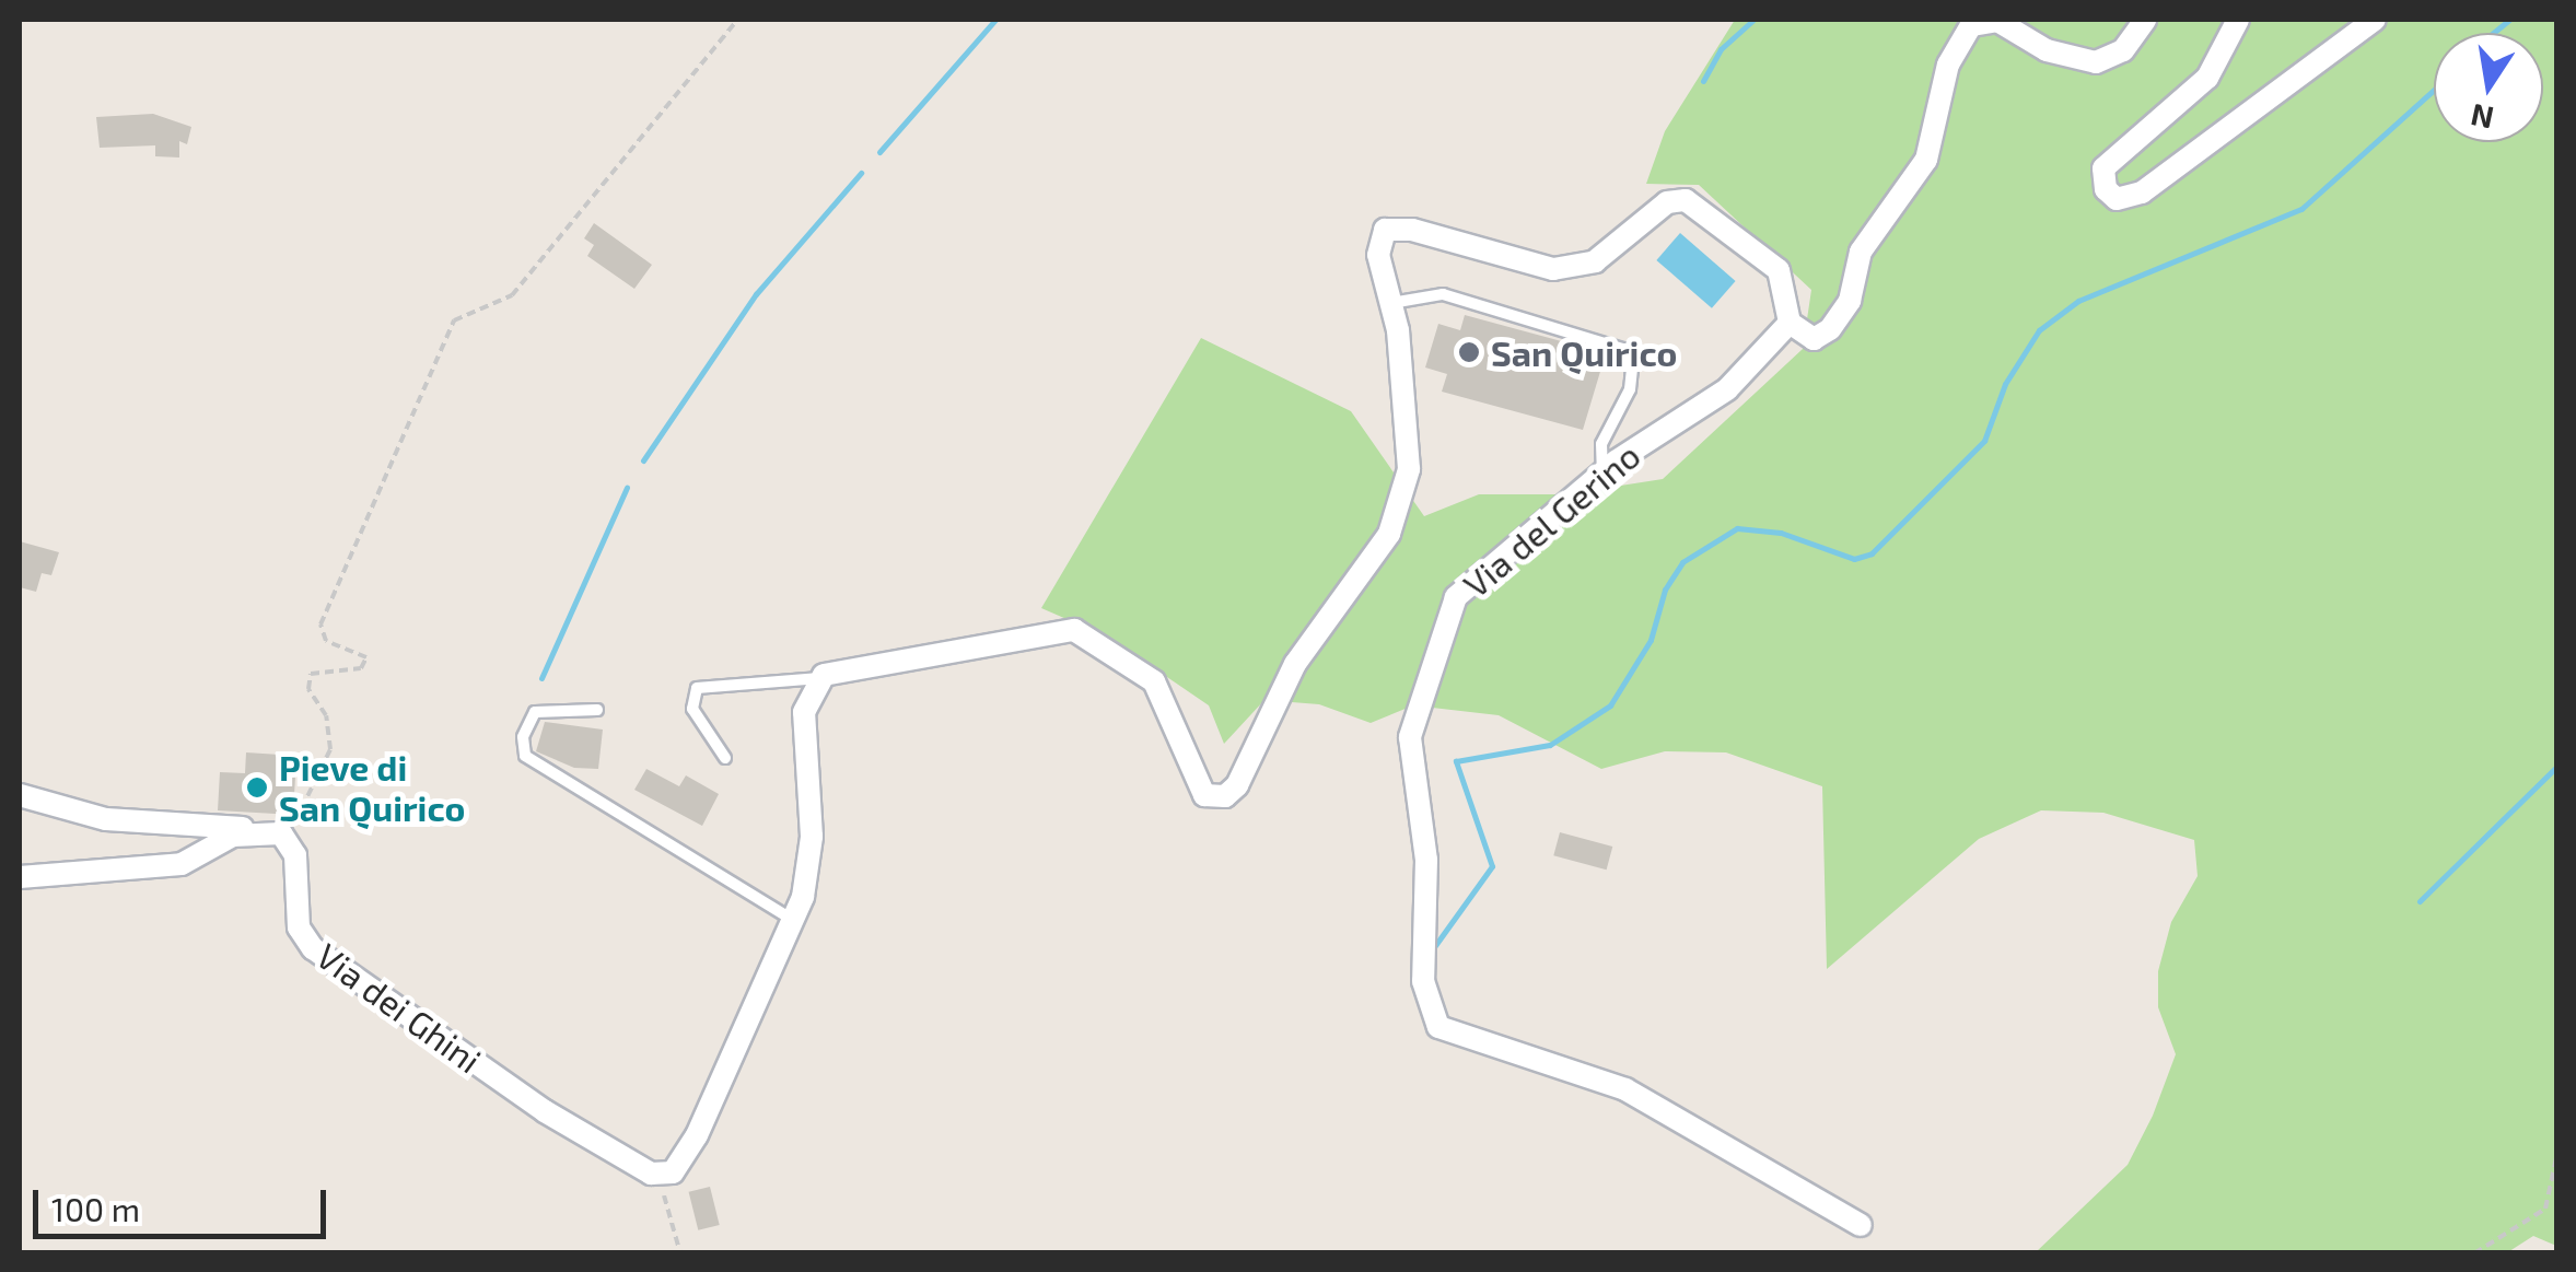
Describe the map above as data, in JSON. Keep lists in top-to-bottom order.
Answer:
{
  "streets": {
    "street": ["Via del Gerino", "Via dei Ghini"]
  },
  "places": ["San Quirico", "Pieve di San Quirico"],
  "scale_bar": "100 m",
  "north": "bottom"
}
